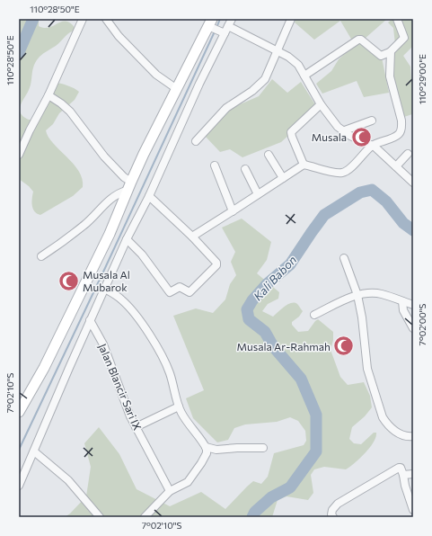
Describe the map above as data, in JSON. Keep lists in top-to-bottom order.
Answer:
{
  "streets": {
    "street": ["Jalan Blancir Sari IX"]
  },
  "water": ["Kali Babon"],
  "places": {
    "mosque": ["Musala", "Musala Al Mubarok", "Musala Ar-Rahmah"]
  },
  "coordinates": [
    "110°28'50\"E",
    "110°29'00\"E",
    "7°02'00\"S",
    "7°02'10\"S"
  ]
}
